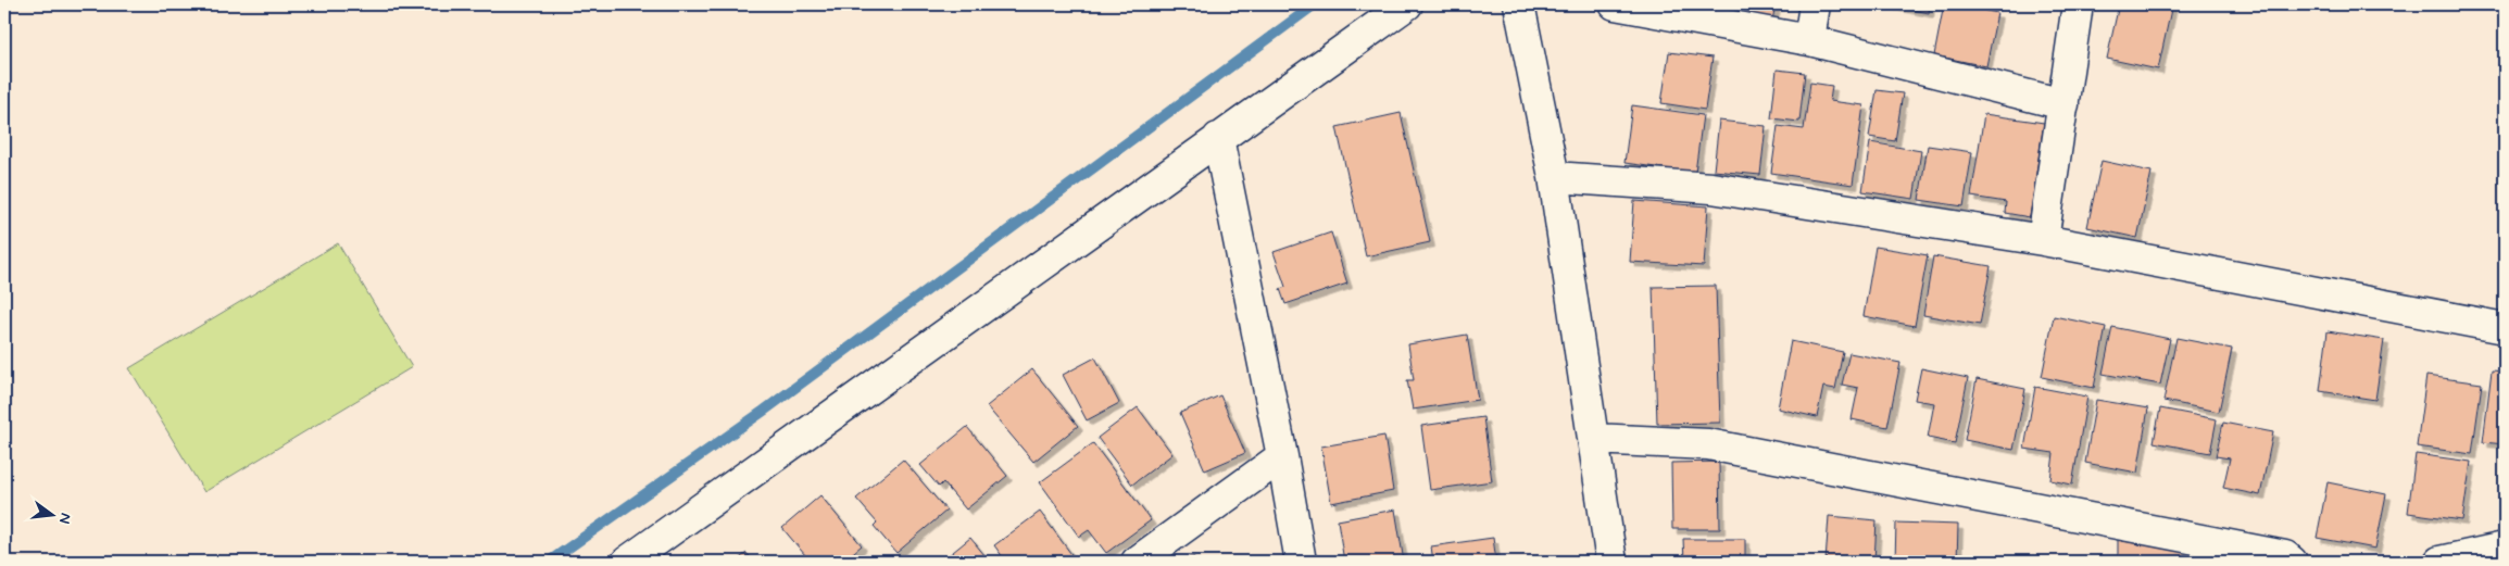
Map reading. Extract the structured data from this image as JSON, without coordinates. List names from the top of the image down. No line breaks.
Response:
{"north":"right"}
